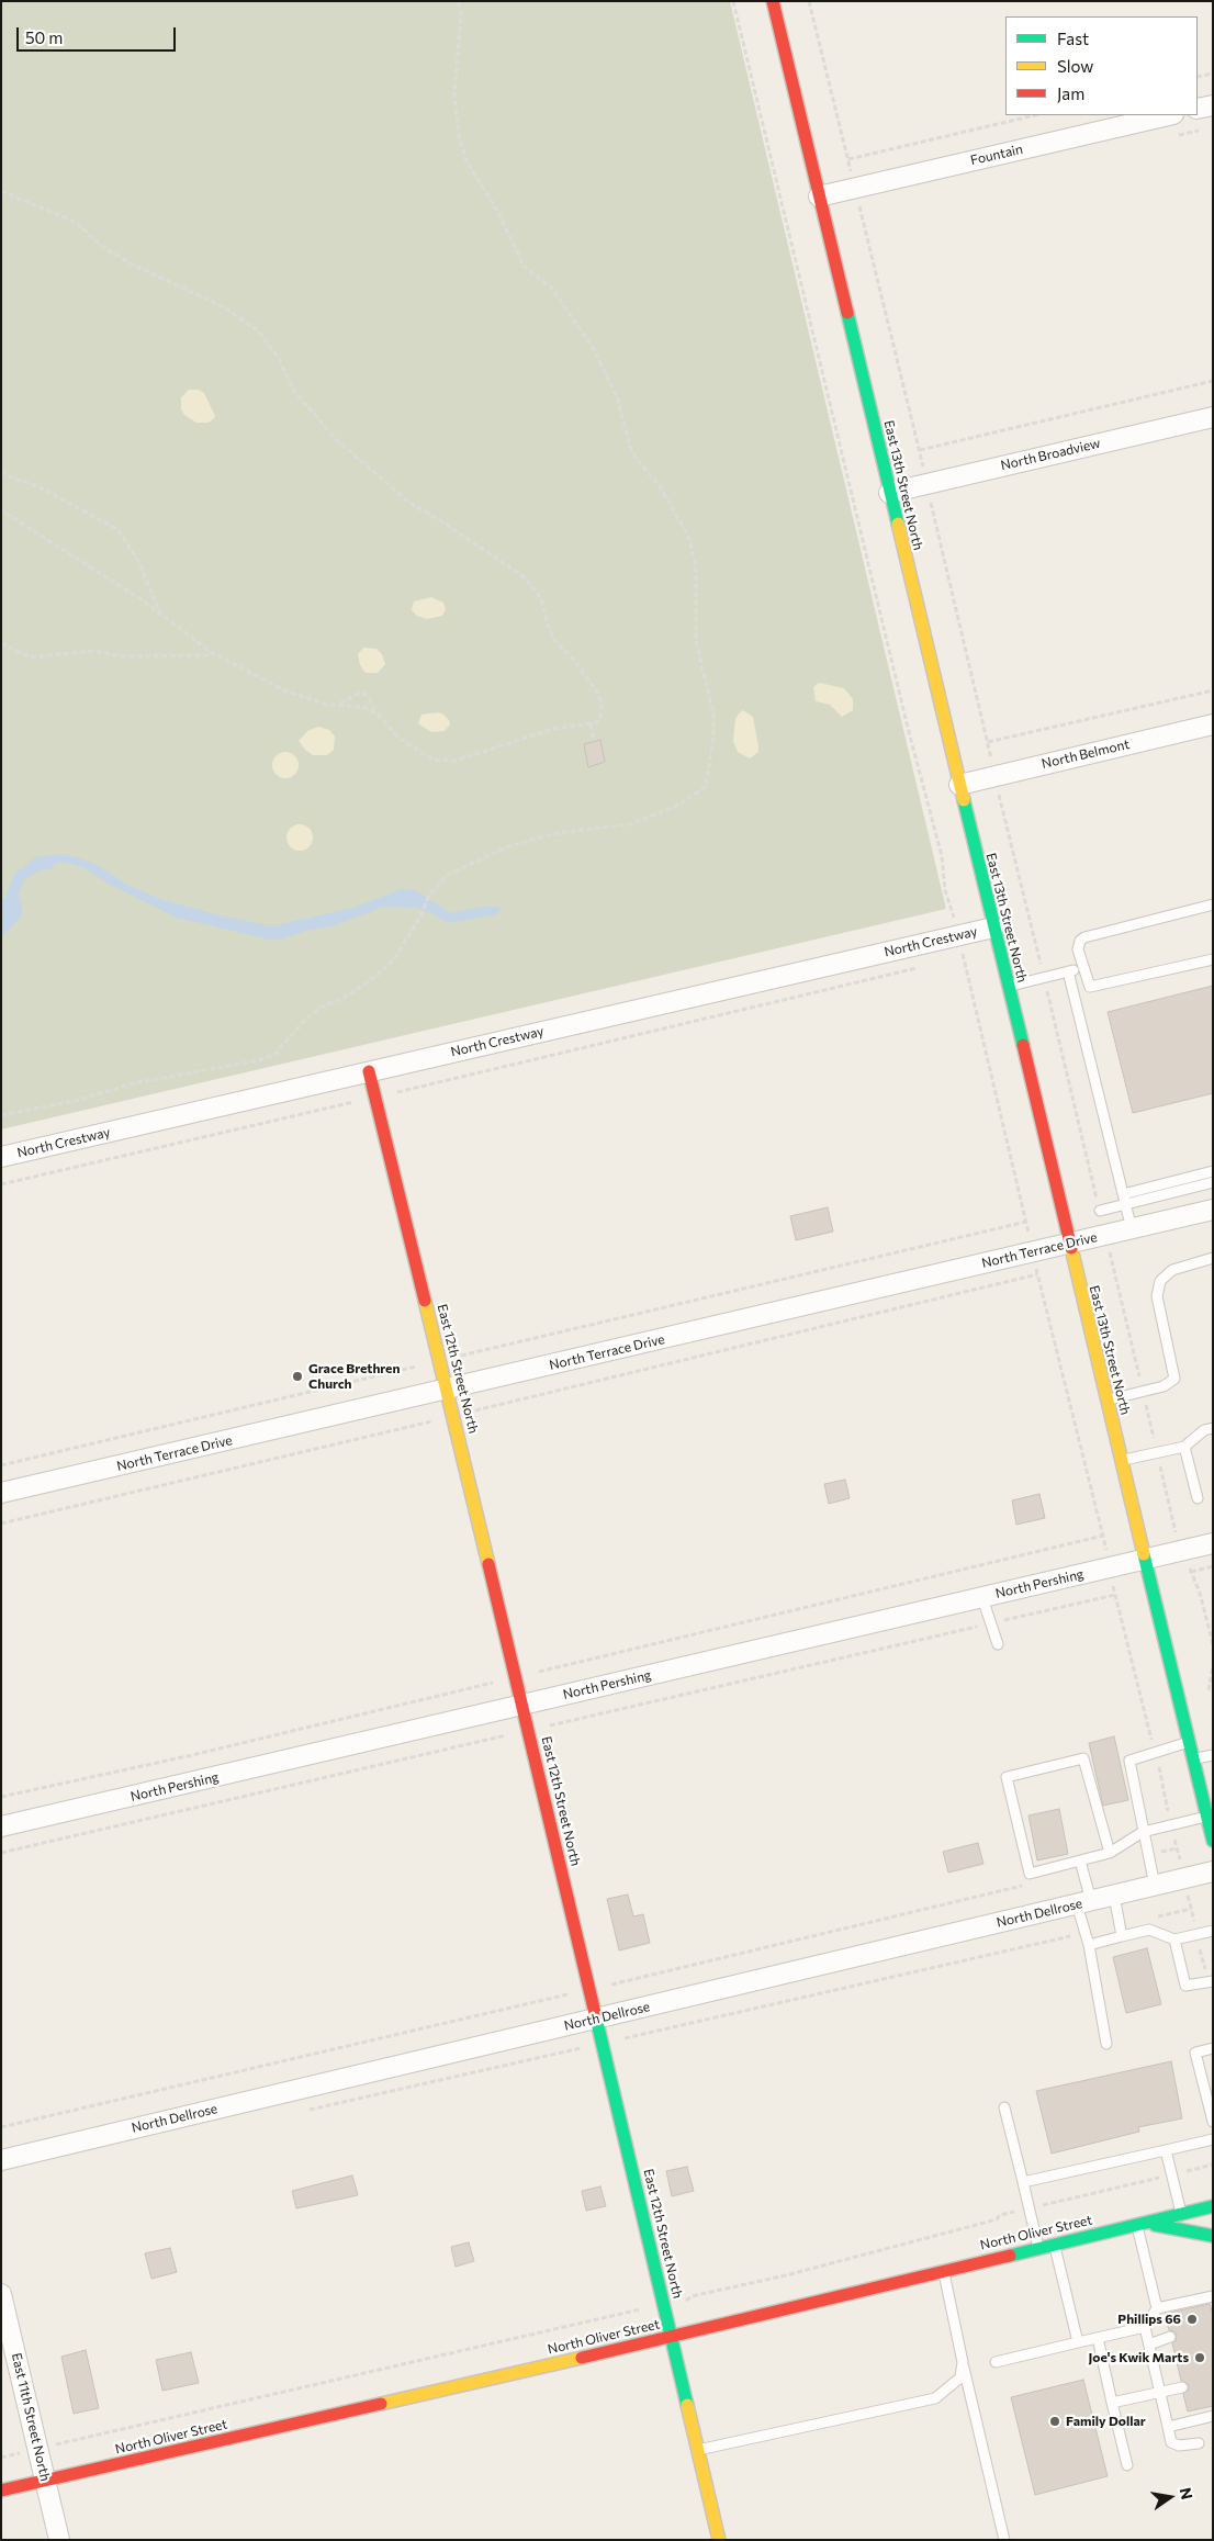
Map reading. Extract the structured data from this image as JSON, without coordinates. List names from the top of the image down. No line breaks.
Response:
{"streets":{"main road":["East 13th Street North","East 12th Street North","North Oliver Street"],"street":["Fountain","North Broadview","North Belmont","North Crestway","North Terrace Drive","North Pershing","North Dellrose","East 11th Street North"]},"crossings":[["Fountain","East 13th Street North"],["North Broadview","East 13th Street North"],["East 13th Street North","North Belmont"],["East 13th Street North","North Crestway"],["East 13th Street North","North Terrace Drive"],["East 13th Street North","North Pershing"],["North Crestway","East 12th Street North"],["North Terrace Drive","East 12th Street North"],["East 12th Street North","North Pershing"],["East 12th Street North","North Dellrose"],["East 12th Street North","North Oliver Street"],["North Oliver Street","East 11th Street North"]],"places":["Grace Brethren Church","Phillips 66","Joe's Kwik Marts","Family Dollar"],"legend":["Fast","Slow","Jam"],"scale_bar":"50 m","north":"right"}
